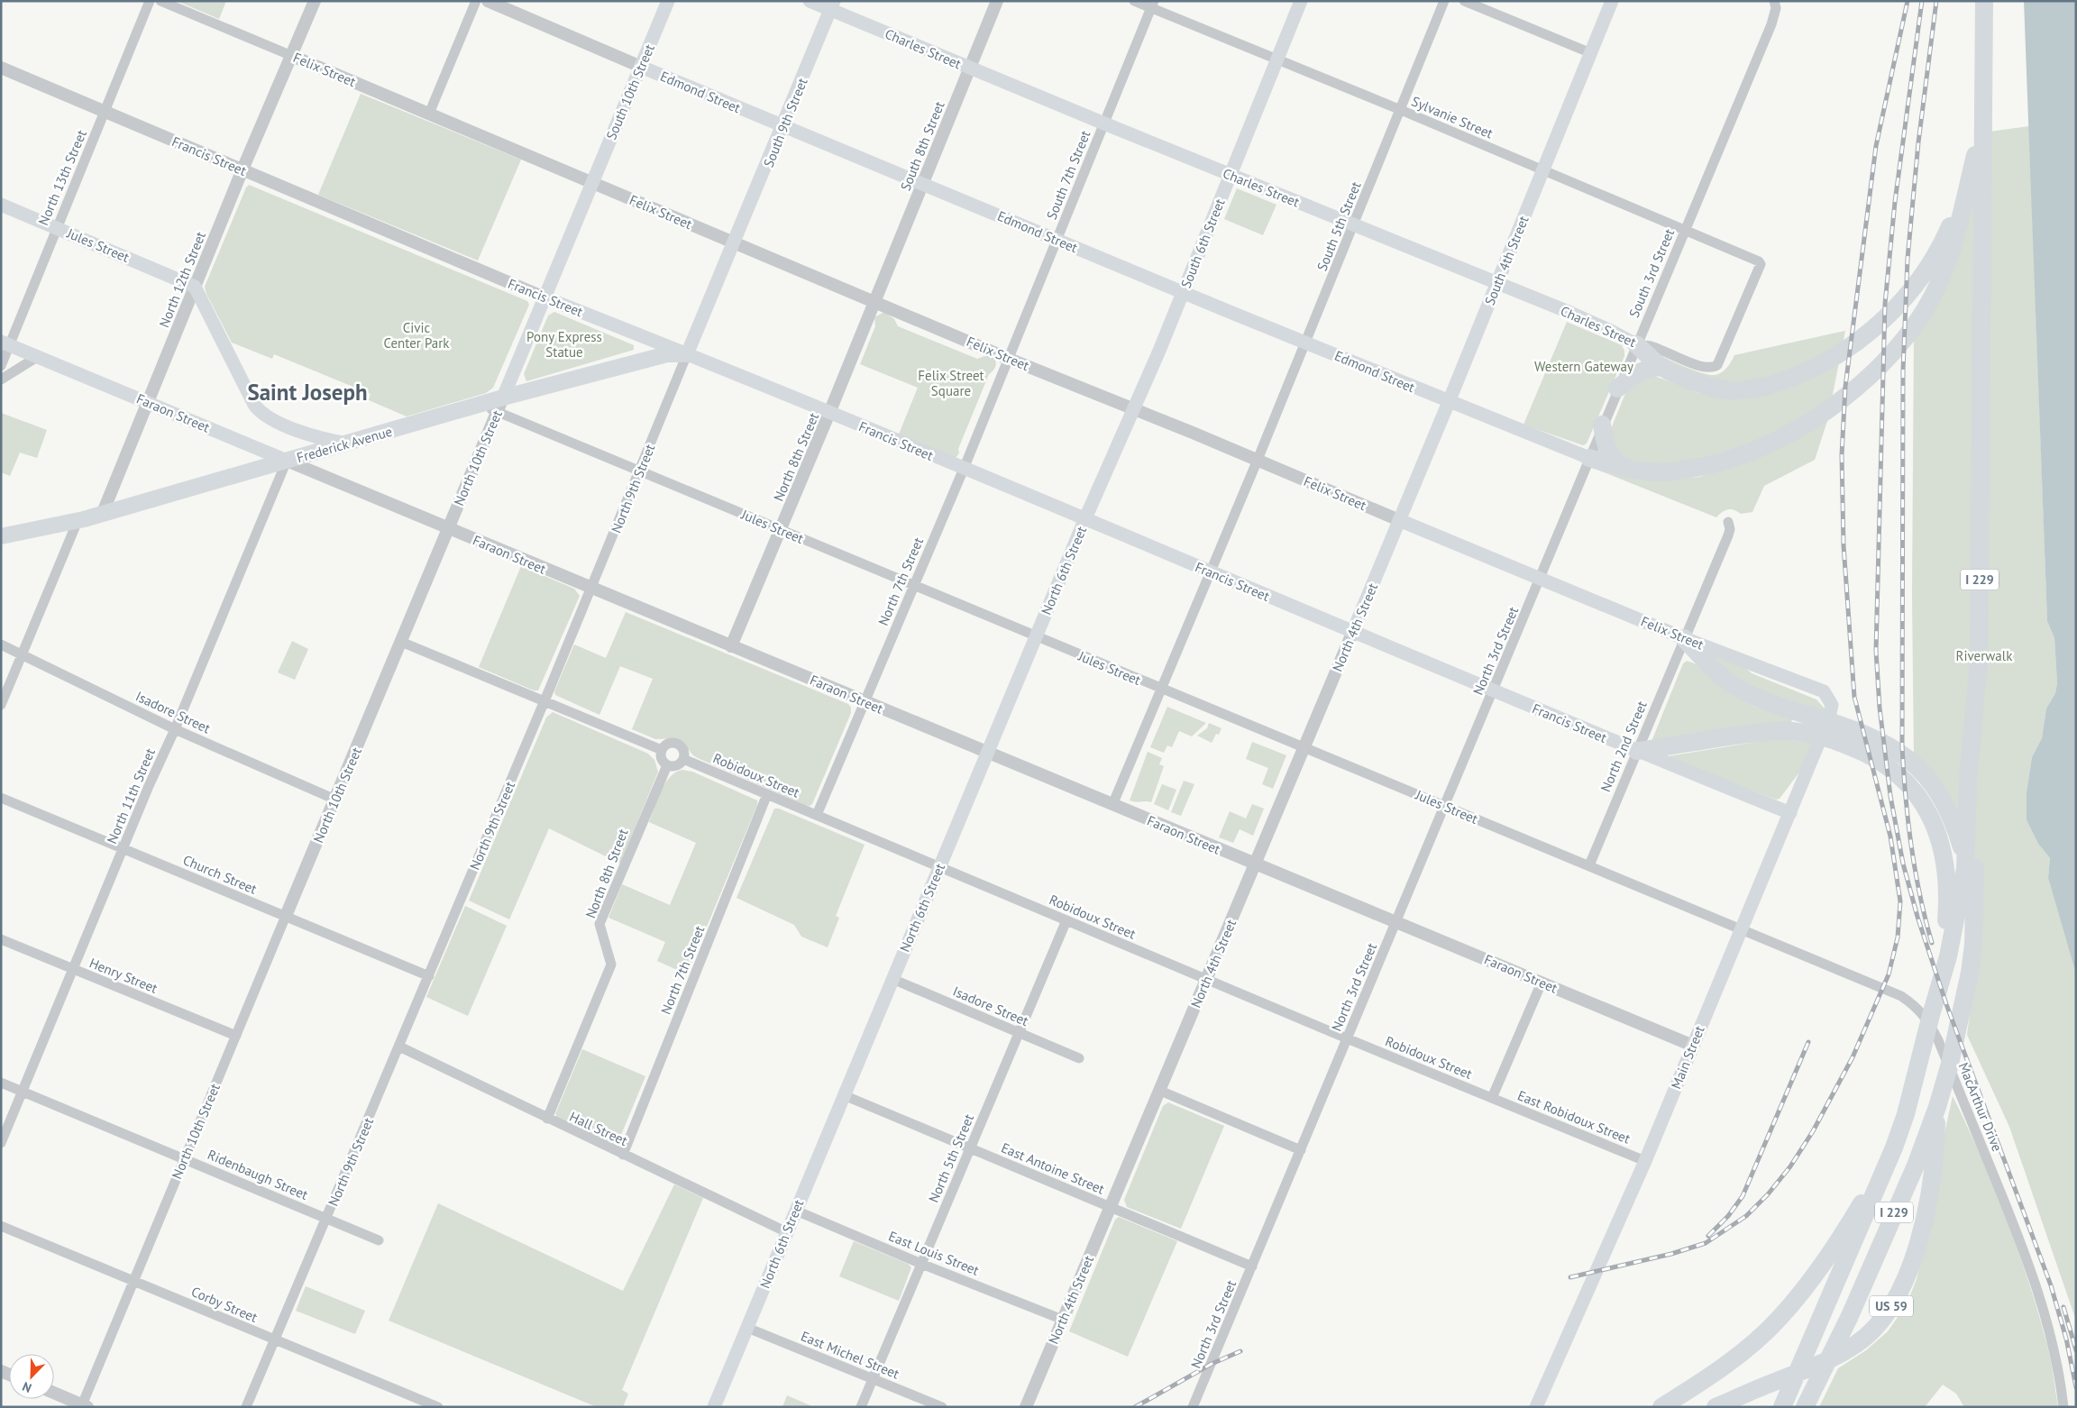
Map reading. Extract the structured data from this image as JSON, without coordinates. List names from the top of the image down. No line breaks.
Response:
{"streets":{"highway":["I 229","US 59"],"main road":["Charles Street","Felix Street","South 10th Street","Edmond Street","South 9th Street","Francis Street","South 6th Street","Jules Street","South 4th Street","Faraon Street","Frederick Avenue","North 10th Street","North 9th Street","North 6th Street","North 4th Street","Main Street"],"street":["Sylvanie Street","South 8th Street","South 7th Street","North 13th Street","South 5th Street","South 3rd Street","North 12th Street","North 8th Street","North 7th Street","North 3rd Street","Isadore Street","North 2nd Street","Robidoux Street","North 11th Street","Church Street","Henry Street","MacArthur Drive","East Robidoux Street","Hall Street","North 5th Street","East Antoine Street","Ridenbaugh Street","East Louis Street","Corby Street","East Michel Street"]},"crossings":[["Charles Street","Sylvanie Street"],["Charles Street","South 9th Street"],["Charles Street","South 8th Street"],["Charles Street","South 7th Street"],["Charles Street","South 5th Street"],["Charles Street","South 6th Street"],["Charles Street","South 4th Street"],["Charles Street","South 3rd Street"],["Felix Street","South 10th Street"],["Felix Street","South 9th Street"],["Felix Street","South 8th Street"],["Felix Street","South 7th Street"],["Felix Street","South 5th Street"],["Felix Street","South 6th Street"],["Felix Street","South 4th Street"],["Felix Street","South 3rd Street"],["Felix Street","North 12th Street"],["Felix Street","North 8th Street"],["Felix Street","North 10th Street"],["Felix Street","North 9th Street"],["Felix Street","North 6th Street"],["Felix Street","North 7th Street"],["Felix Street","North 4th Street"],["Felix Street","North 3rd Street"],["Felix Street","North 2nd Street"],["Felix Street","Main Street"],["South 10th Street","Edmond Street"],["South 10th Street","North 10th Street"],["Edmond Street","South 9th Street"],["Edmond Street","South 8th Street"],["Edmond Street","South 7th Street"],["Edmond Street","South 5th Street"],["Edmond Street","South 6th Street"],["Edmond Street","South 4th Street"],["Edmond Street","South 3rd Street"],["Sylvanie Street","South 7th Street"],["Sylvanie Street","South 5th Street"],["Sylvanie Street","South 6th Street"],["Sylvanie Street","South 4th Street"],["Sylvanie Street","South 3rd Street"],["South 9th Street","North 9th Street"],["South 8th Street","North 8th Street"],["Francis Street","North 13th Street"],["Francis Street","North 12th Street"],["Francis Street","Frederick Avenue"],["Francis Street","North 8th Street"],["Francis Street","North 10th Street"],["Francis Street","North 9th Street"],["Francis Street","North 6th Street"],["Francis Street","North 7th Street"],["Francis Street","North 4th Street"],["Francis Street","North 3rd Street"],["Francis Street","North 2nd Street"],["Francis Street","Main Street"],["South 7th Street","North 7th Street"],["North 13th Street","Jules Street"],["North 13th Street","Faraon Street"],["South 6th Street","North 6th Street"],["Jules Street","North 12th Street"],["Jules Street","Frederick Avenue"],["Jules Street","North 8th Street"],["Jules Street","North 10th Street"],["Jules Street","North 9th Street"],["Jules Street","North 6th Street"],["Jules Street","North 7th Street"],["Jules Street","North 4th Street"],["Jules Street","North 3rd Street"],["Jules Street","North 2nd Street"],["Jules Street","Main Street"],["Jules Street","MacArthur Drive"],["South 4th Street","North 4th Street"],["South 3rd Street","North 3rd Street"],["North 12th Street","Faraon Street"],["North 12th Street","Frederick Avenue"],["Faraon Street","Frederick Avenue"],["Faraon Street","North 8th Street"],["Faraon Street","North 10th Street"],["Faraon Street","North 9th Street"],["Faraon Street","North 6th Street"],["Faraon Street","North 7th Street"],["Faraon Street","North 4th Street"],["Faraon Street","North 3rd Street"],["Faraon Street","North 11th Street"],["Faraon Street","Main Street"],["Frederick Avenue","North 10th Street"],["Frederick Avenue","North 9th Street"],["Frederick Avenue","North 11th Street"],["North 8th Street","Robidoux Street"],["North 8th Street","Hall Street"],["North 10th Street","Isadore Street"],["North 10th Street","Church Street"],["North 10th Street","Henry Street"],["North 10th Street","Ridenbaugh Street"],["North 10th Street","Corby Street"],["North 9th Street","Church Street"],["North 9th Street","Hall Street"],["North 9th Street","Ridenbaugh Street"],["North 9th Street","Corby Street"],["North 6th Street","Isadore Street"],["North 6th Street","Robidoux Street"],["North 6th Street","Hall Street"],["North 6th Street","East Antoine Street"],["North 6th Street","East Louis Street"],["North 6th Street","East Michel Street"],["I 229","US 59"],["North 7th Street","Robidoux Street"],["North 7th Street","Hall Street"],["North 4th Street","Robidoux Street"],["North 4th Street","East Antoine Street"],["North 4th Street","East Louis Street"],["North 3rd Street","Robidoux Street"],["North 3rd Street","East Antoine Street"],["Isadore Street","North 11th Street"],["Isadore Street","North 5th Street"],["Robidoux Street","East Robidoux Street"],["Robidoux Street","North 5th Street"],["North 11th Street","Church Street"],["North 11th Street","Henry Street"],["North 11th Street","Ridenbaugh Street"],["Main Street","MacArthur Drive"],["Main Street","East Robidoux Street"],["North 5th Street","East Antoine Street"],["North 5th Street","East Louis Street"],["North 5th Street","East Michel Street"]],"districts":["Saint Joseph"],"parks":["Civic Center Park","Pony Express Statue","Western Gateway","Felix Street Square","Riverwalk"],"north":"bottom left"}
